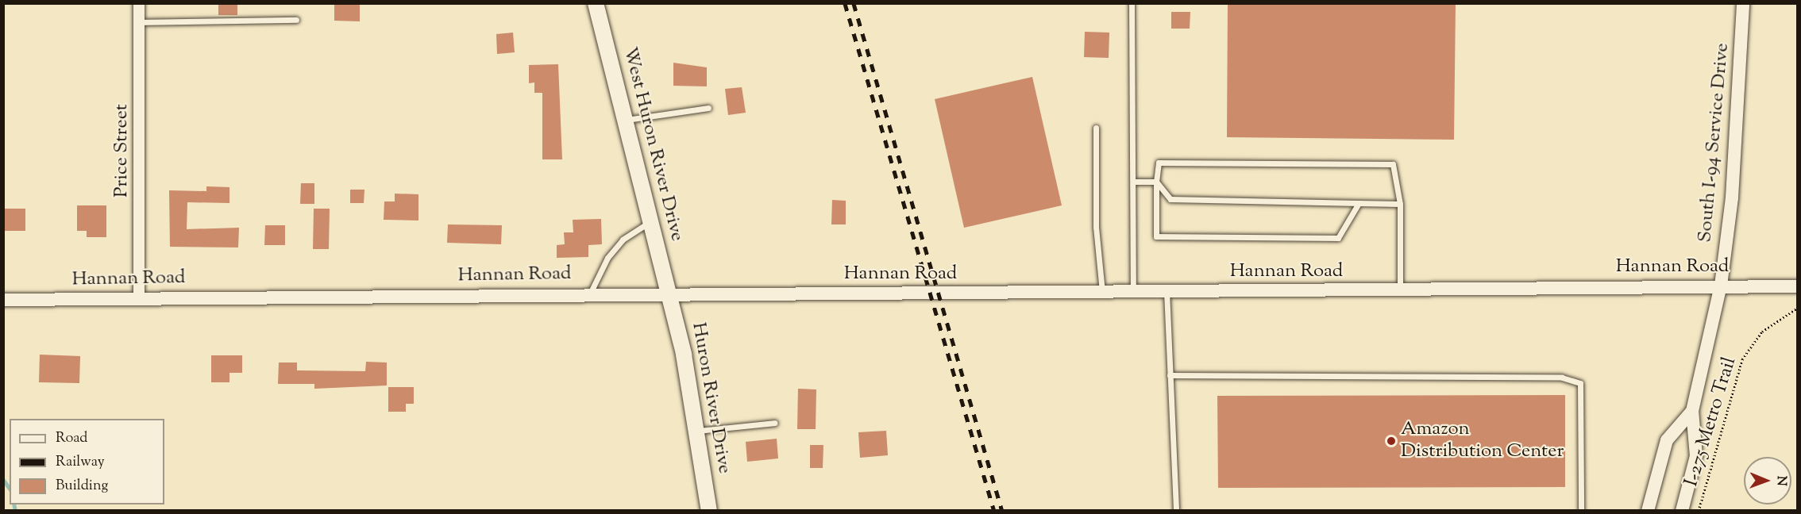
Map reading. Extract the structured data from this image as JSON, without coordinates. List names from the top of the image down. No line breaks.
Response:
{"streets":{"main road":["West Huron River Drive","Huron River Drive"],"street":["South I-94 Service Drive","Price Street","Hannan Road"],"path":["I-275 Metro Trail"]},"crossings":[["South I-94 Service Drive","Hannan Road"],["West Huron River Drive","Hannan Road"],["West Huron River Drive","Huron River Drive"],["Price Street","Hannan Road"],["Hannan Road","Huron River Drive"]],"places":["Amazon Distribution Center"],"legend":["Road","Railway","Building"],"north":"right"}
